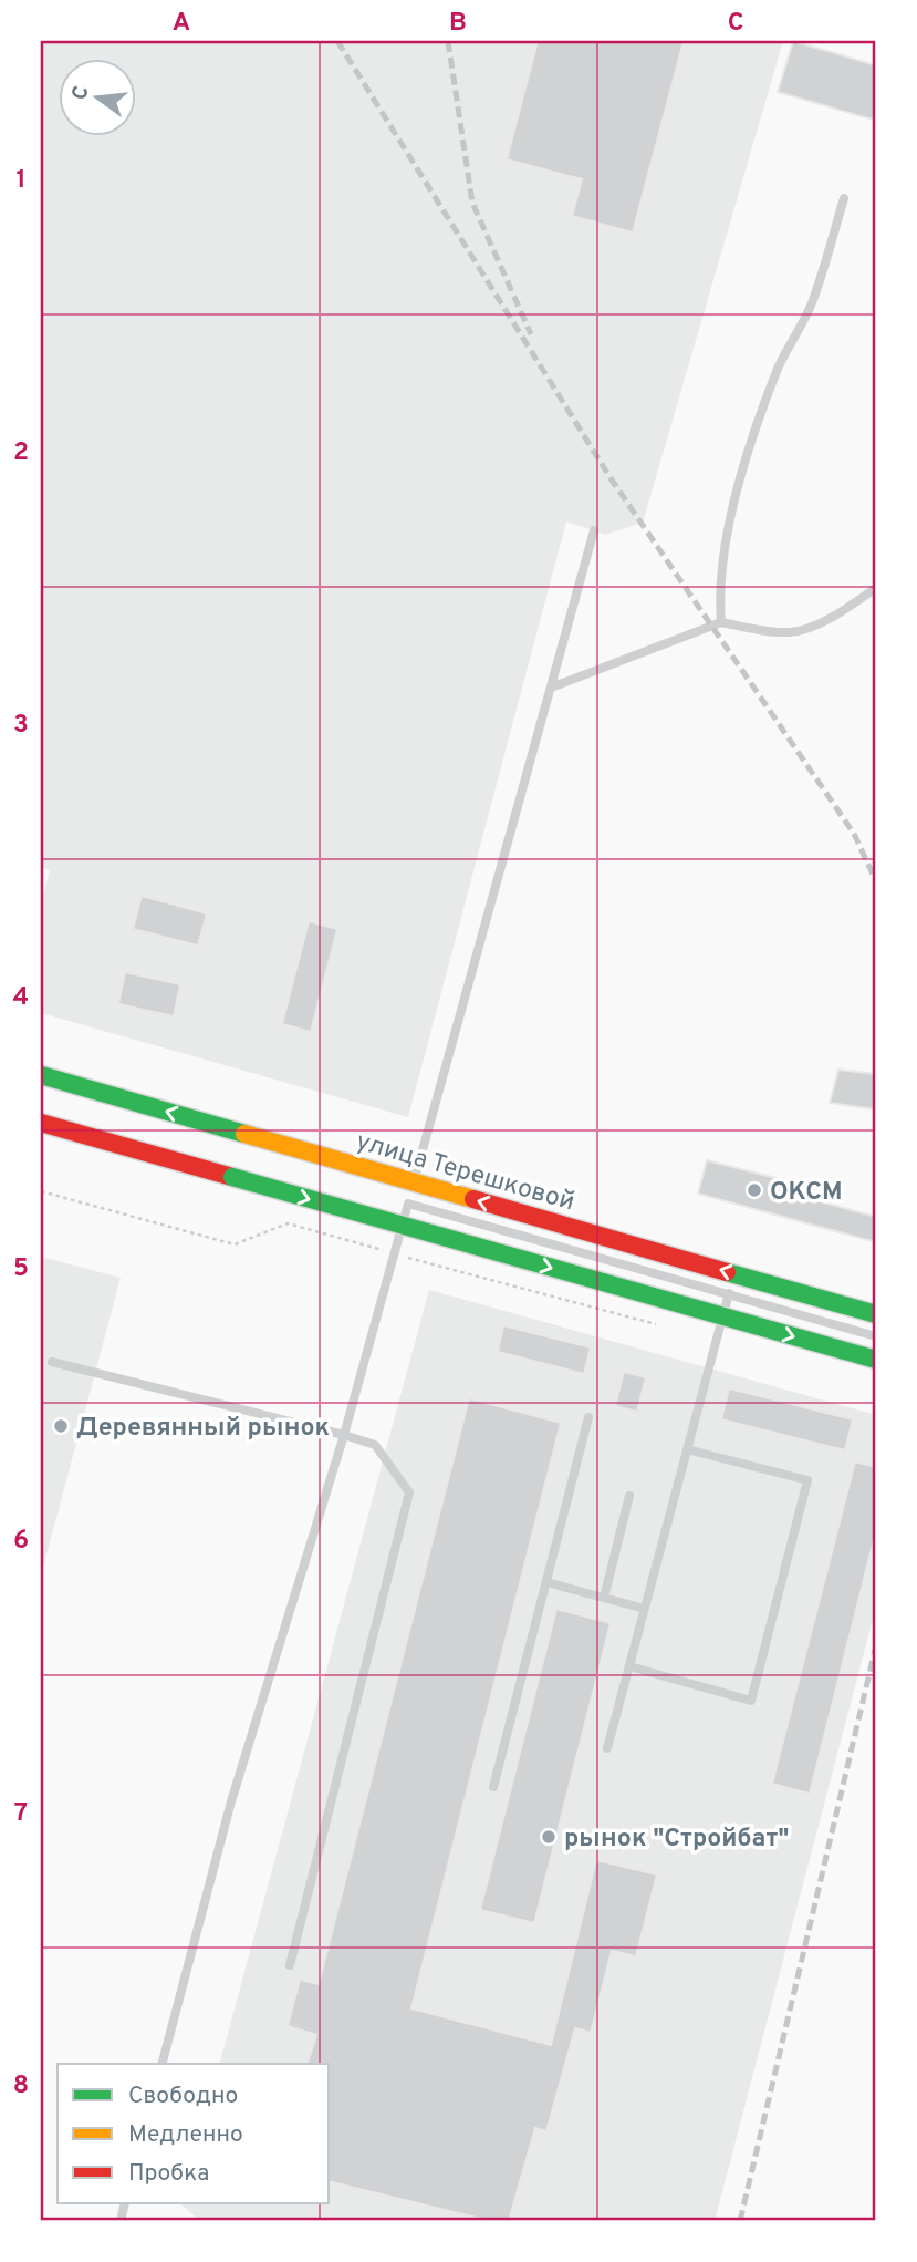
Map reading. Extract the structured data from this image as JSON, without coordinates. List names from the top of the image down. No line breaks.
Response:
{"streets":{"main road":["улица Терешковой"]},"places":["ОКСМ","Деревянный рынок","рынок \"Стройбат\""],"legend":["Свободно","Медленно","Пробка"],"north":"left","grid":{"columns":["A","B","C"],"rows":["1","2","3","4","5","6","7","8"]}}
